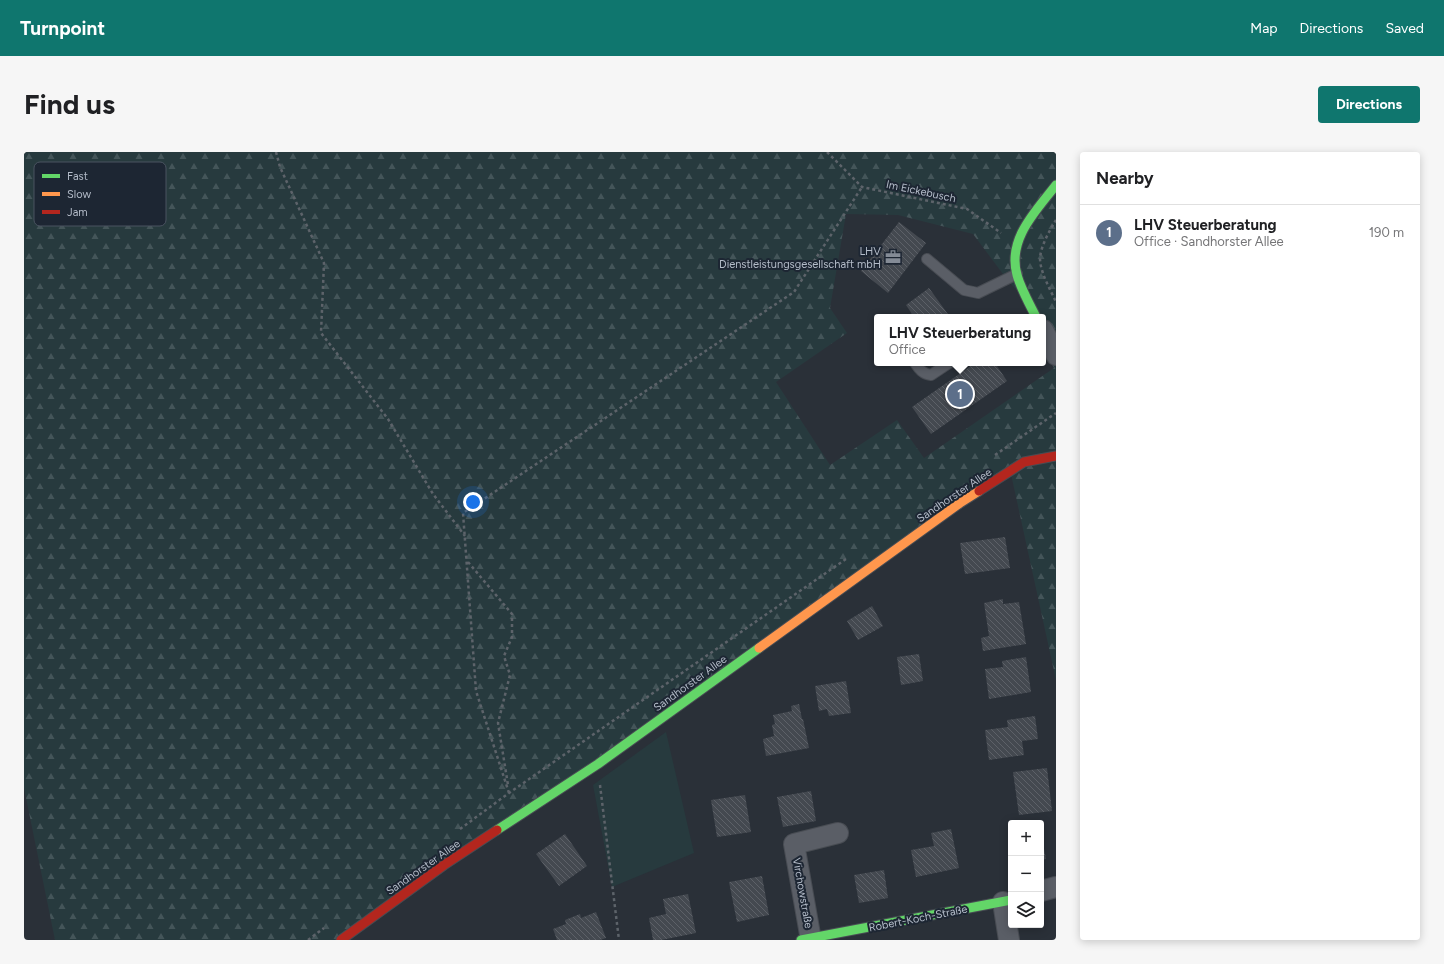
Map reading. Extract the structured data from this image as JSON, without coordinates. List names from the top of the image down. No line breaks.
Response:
{"streets":{"street":["Sandhorster Allee","Virchowstraße","Robert-Koch-Straße"],"path":["Im Eickebusch"]},"crossings":[["Virchowstraße","Robert-Koch-Straße"]],"places":{"office":["LHV Dienstleistungsgesellschaft mbH"]},"legend":["Fast","Slow","Jam"],"page":{"header":"Turnpoint","nav":["Map","Directions","Saved"],"buttons":"Directions","title":"Find us","heading":"Nearby","list":[{"mark":"1","name":"LHV Steuerberatung","note":"Office · Sandhorster Allee","value":"190 m"}],"popup":["LHV Steuerberatung","Office"],"pins":"1","map_buttons":["+","−"]}}
